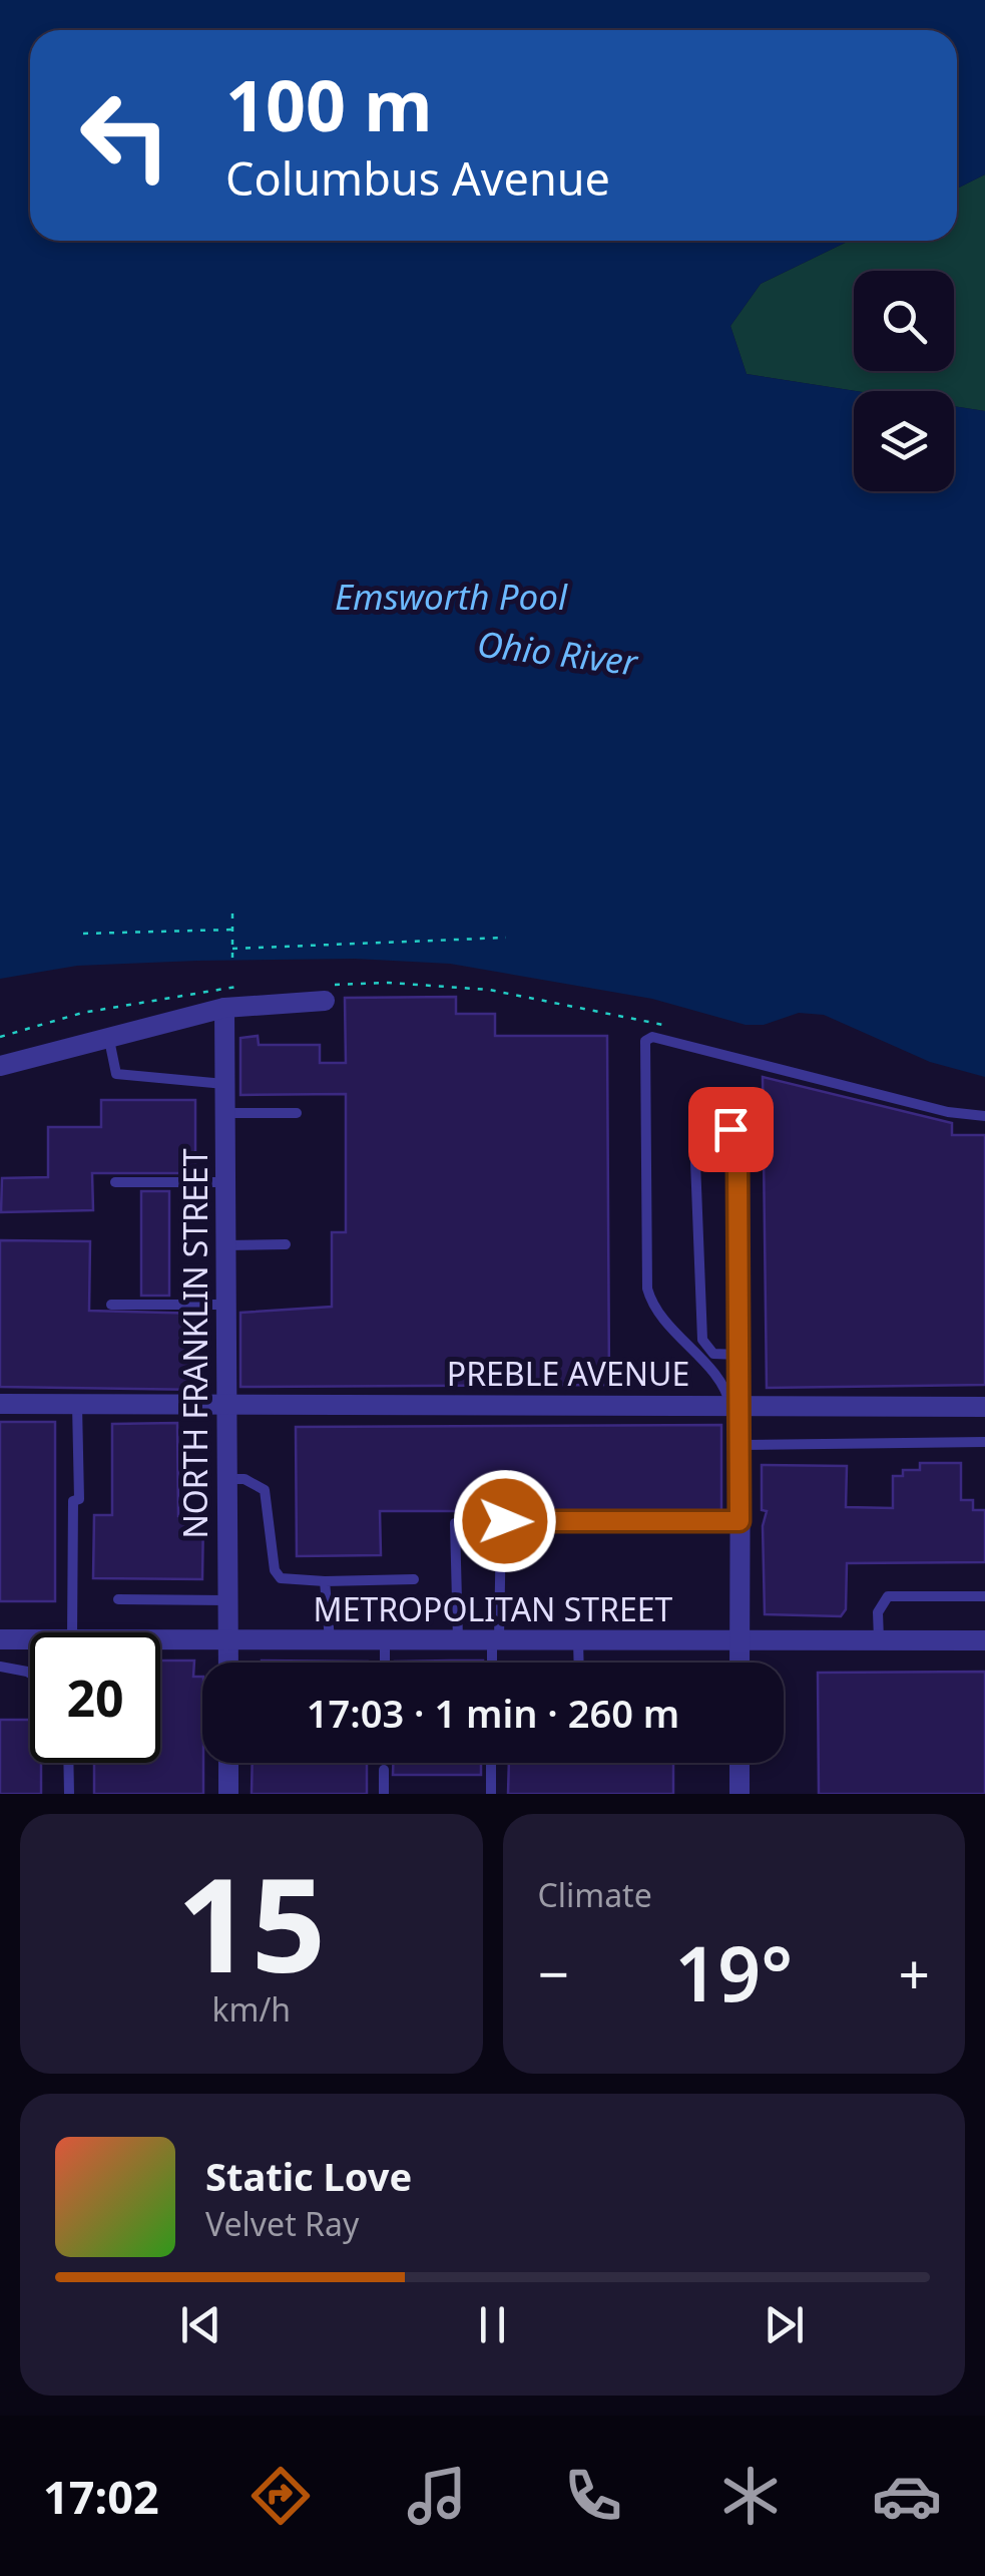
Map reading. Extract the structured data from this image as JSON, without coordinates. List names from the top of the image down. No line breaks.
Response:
{"streets":{"street":["NORTH FRANKLIN STREET","PREBLE AVENUE","METROPOLITAN STREET"]},"crossings":[["NORTH FRANKLIN STREET","PREBLE AVENUE"],["NORTH FRANKLIN STREET","METROPOLITAN STREET"]],"water":["Emsworth Pool","Ohio River"],"page":{"turn":["100 m","Columbus Avenue"],"limit":"20","trip":"17:03 · 1 min · 260 m","tile":[["15","km/h"],"Climate"],"heat":["−","19°","+"],"song":["Static Love","Velvet Ray"],"tabs":"17:02"}}
